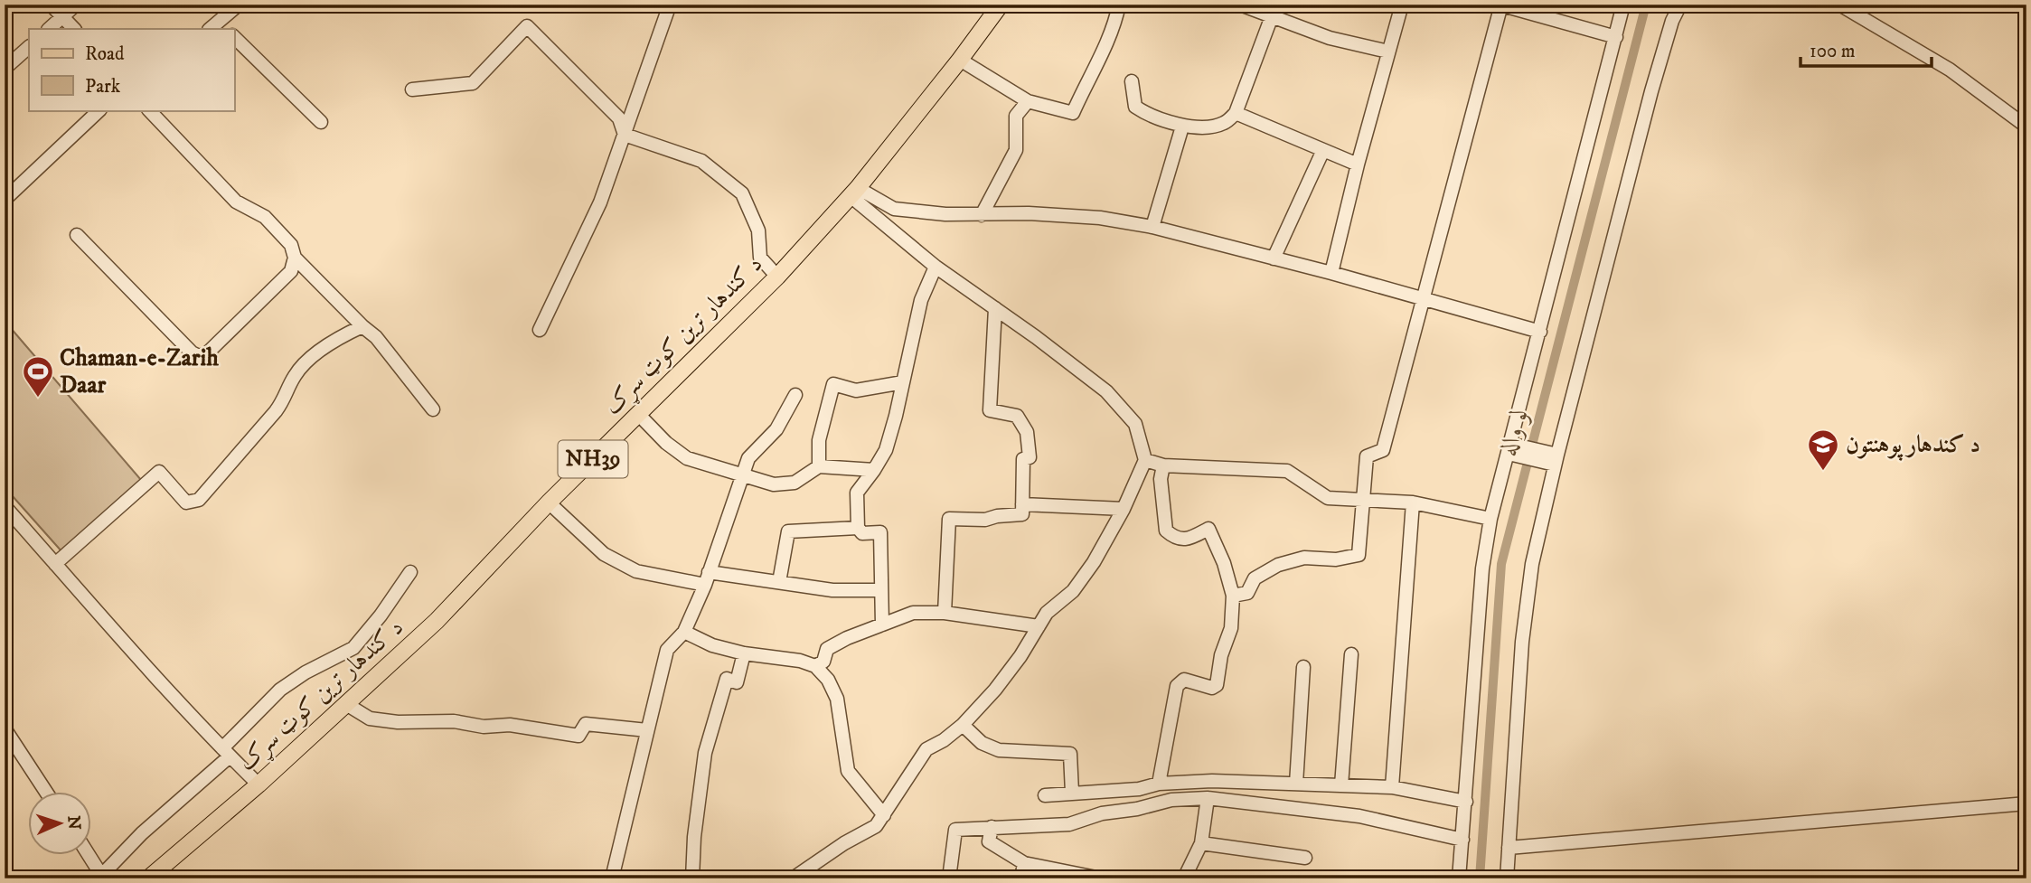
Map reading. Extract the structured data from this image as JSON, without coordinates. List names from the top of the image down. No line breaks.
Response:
{"streets":{"main road":["د کندهار ترين کوټ سړک","NH39"]},"water":["لو واله"],"places":{"sports":["Chaman-e-Zarih Daar"],"school or university":["د کندهار پوهنتون"]},"legend":["Road","Park"],"scale_bar":"100 m","north":"right"}
